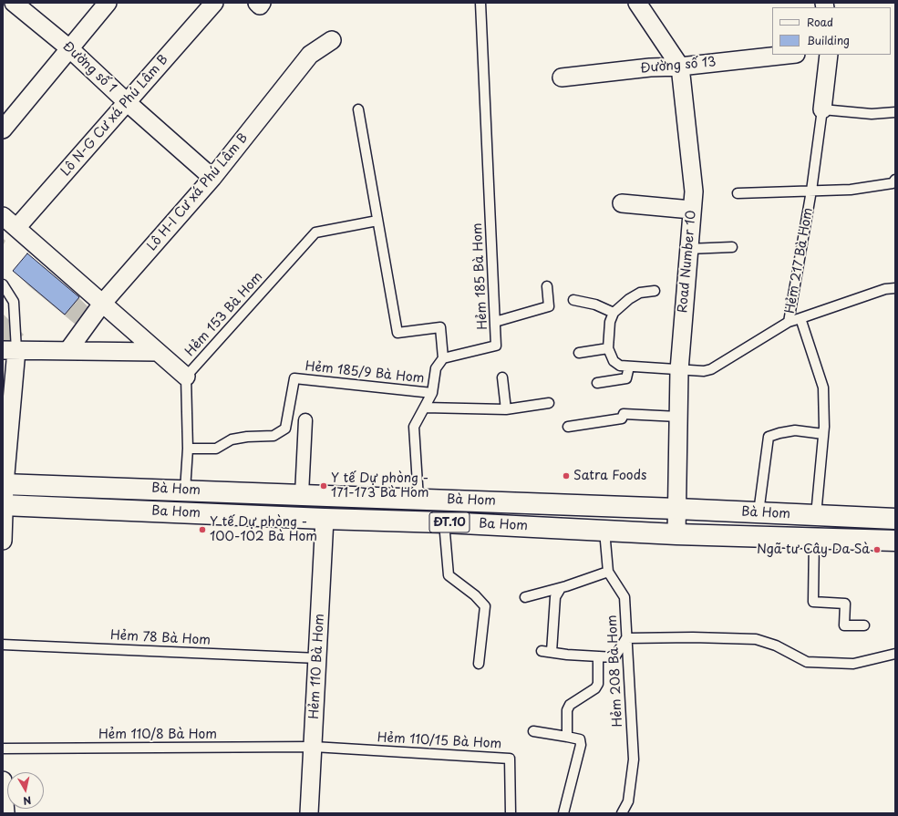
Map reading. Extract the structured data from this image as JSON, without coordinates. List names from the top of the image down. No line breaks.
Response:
{"streets":{"main road":["Bà Hom","Ba Hom","ĐT.10"],"street":["Đường số 13","Đường số 1","Lô N-G Cư xá Phú Lâm B","Lô H-I Cư xá Phú Lâm B","Hẻm 217 Bà Hom","Road Number 10","Hẻm 110 Bà Hom"],"lane":["Hẻm 185 Bà Hom","Hẻm 153 Bà Hom","Hẻm 185/9 Bà Hom","Hẻm 78 Bà Hom","Hẻm 208 Bà Hom","Hẻm 110/8 Bà Hom","Hẻm 110/15 Bà Hom"]},"crossings":[["Đường số 13","Road Number 10"],["Đường số 1","Lô N-G Cư xá Phú Lâm B"],["Đường số 1","Lô H-I Cư xá Phú Lâm B"],["Hẻm 217 Bà Hom","Bà Hom"],["Road Number 10","Bà Hom"],["Road Number 10","Ba Hom"],["Hẻm 153 Bà Hom","Hẻm 185/9 Bà Hom"],["Hẻm 153 Bà Hom","Bà Hom"],["Ba Hom","Hẻm 110 Bà Hom"],["Ba Hom","Hẻm 208 Bà Hom"],["Hẻm 78 Bà Hom","Hẻm 110 Bà Hom"],["Hẻm 110 Bà Hom","Hẻm 110/8 Bà Hom"],["Hẻm 110 Bà Hom","Hẻm 110/15 Bà Hom"],["Hẻm 110/8 Bà Hom","Hẻm 110/15 Bà Hom"]],"places":["Satra Foods","Y tế Dự phòng - 171-173 Bà Hom","Y tế Dự phòng - 100-102 Bà Hom","Ngã tư Cây Da Sà"],"legend":["Road","Building"],"north":"bottom"}
